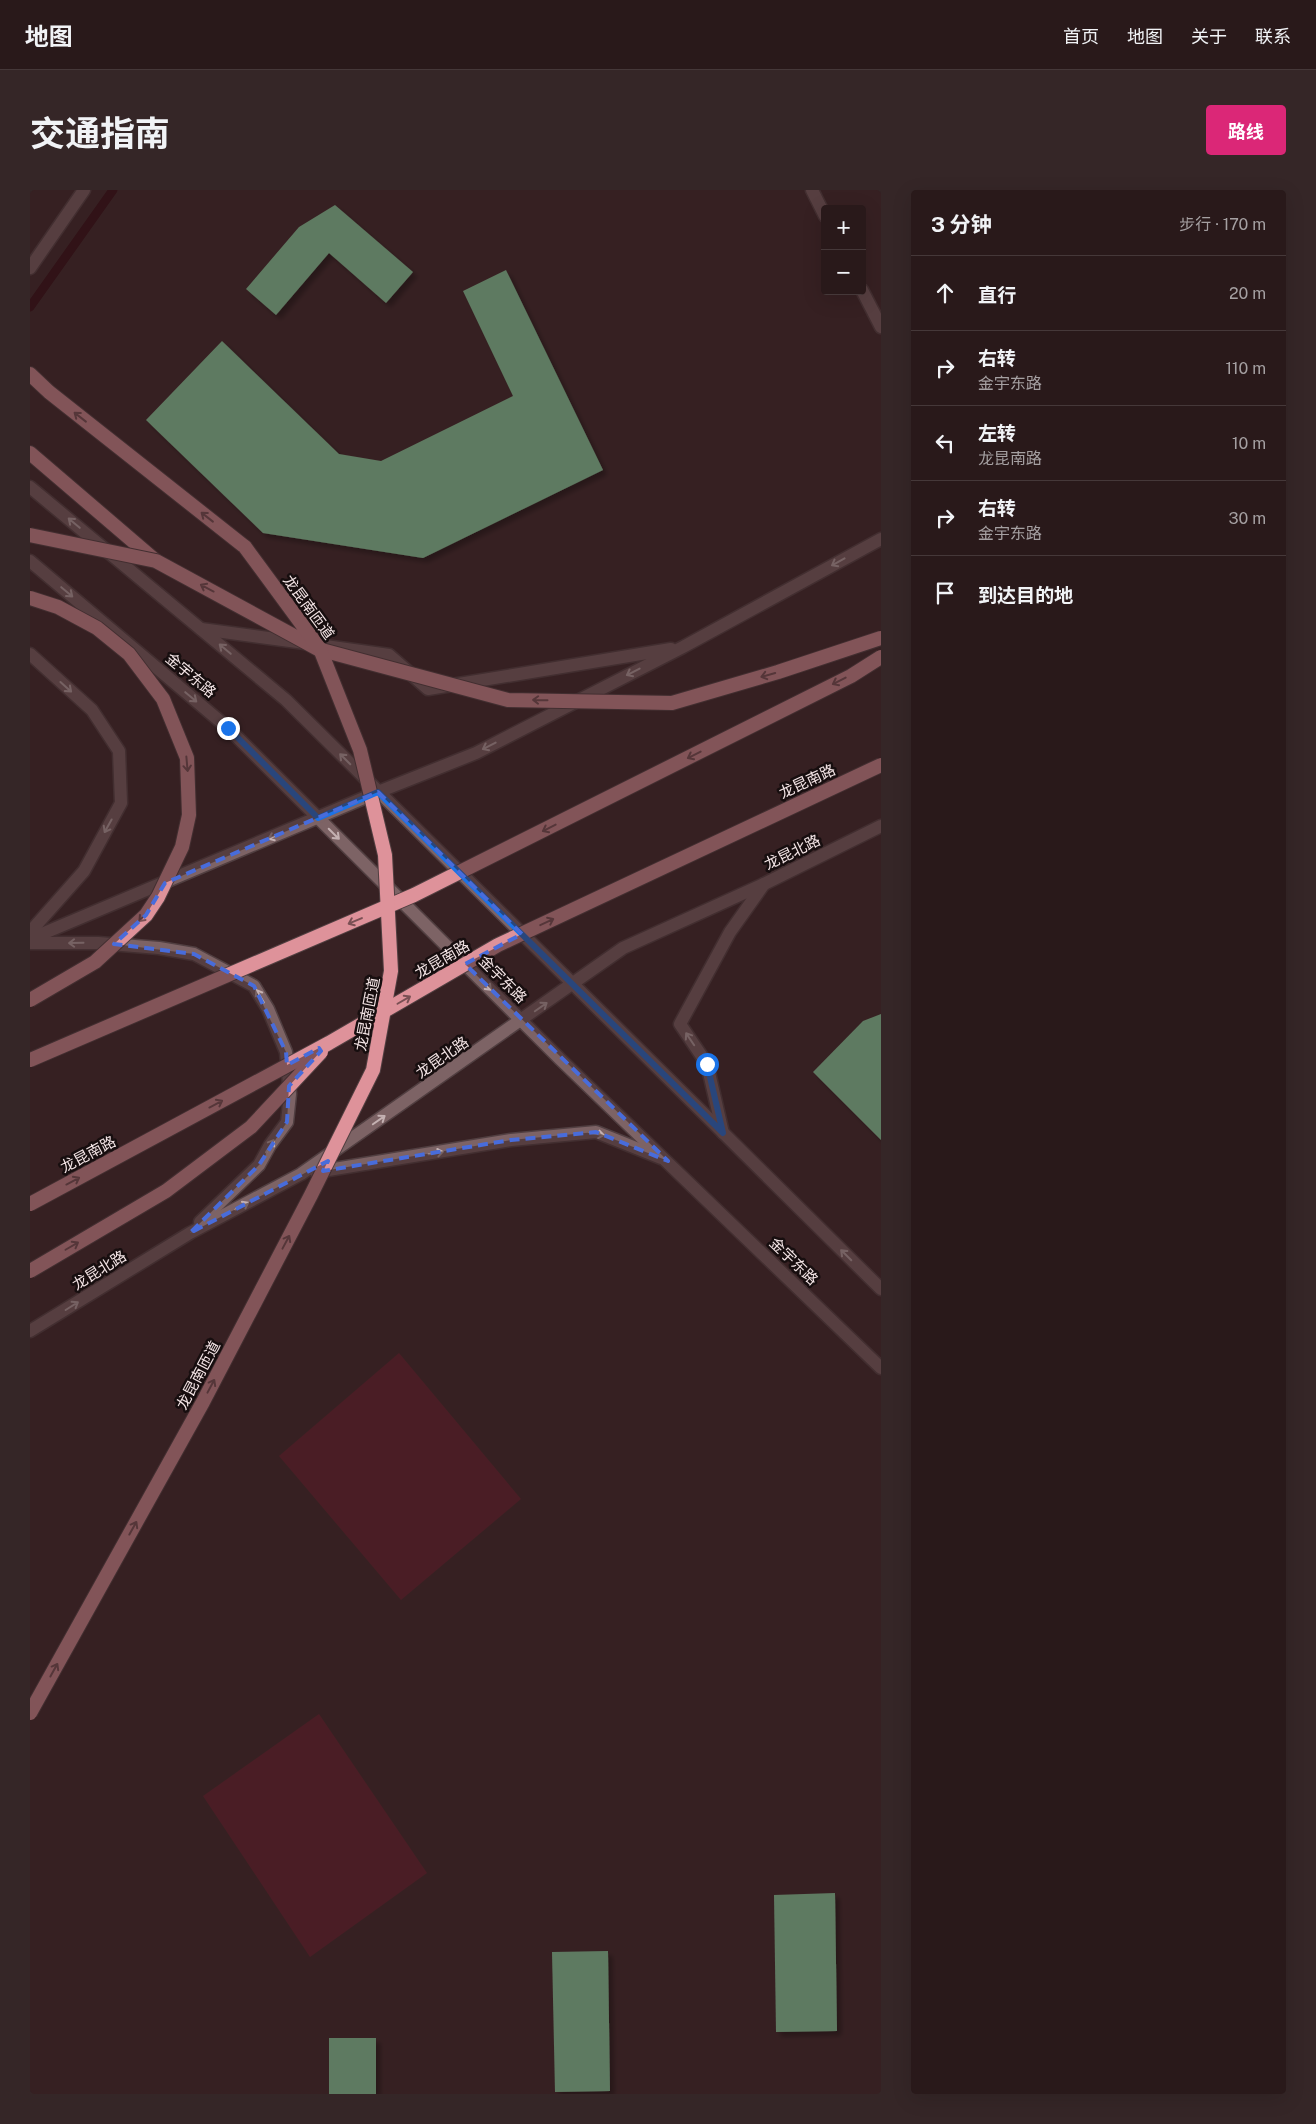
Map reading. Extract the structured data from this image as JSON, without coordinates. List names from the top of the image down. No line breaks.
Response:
{"streets":{"highway":["龙昆南匝道","龙昆南路"],"main road":["金宇东路","龙昆北路"]},"crossings":[["金宇东路","龙昆北路"]],"one_way":["龙昆南匝道","龙昆北路"],"page":{"header":"地图","nav":["首页","地图","关于","联系"],"title":"交通指南","buttons":"路线","heading":["3 分钟","步行 · 170 m"],"map_buttons":["+","−"],"list":[["直行","20 m"],["右转","金宇东路","110 m"],["左转","龙昆南路","10 m"],["右转","金宇东路","30 m"],"到达目的地"]}}
